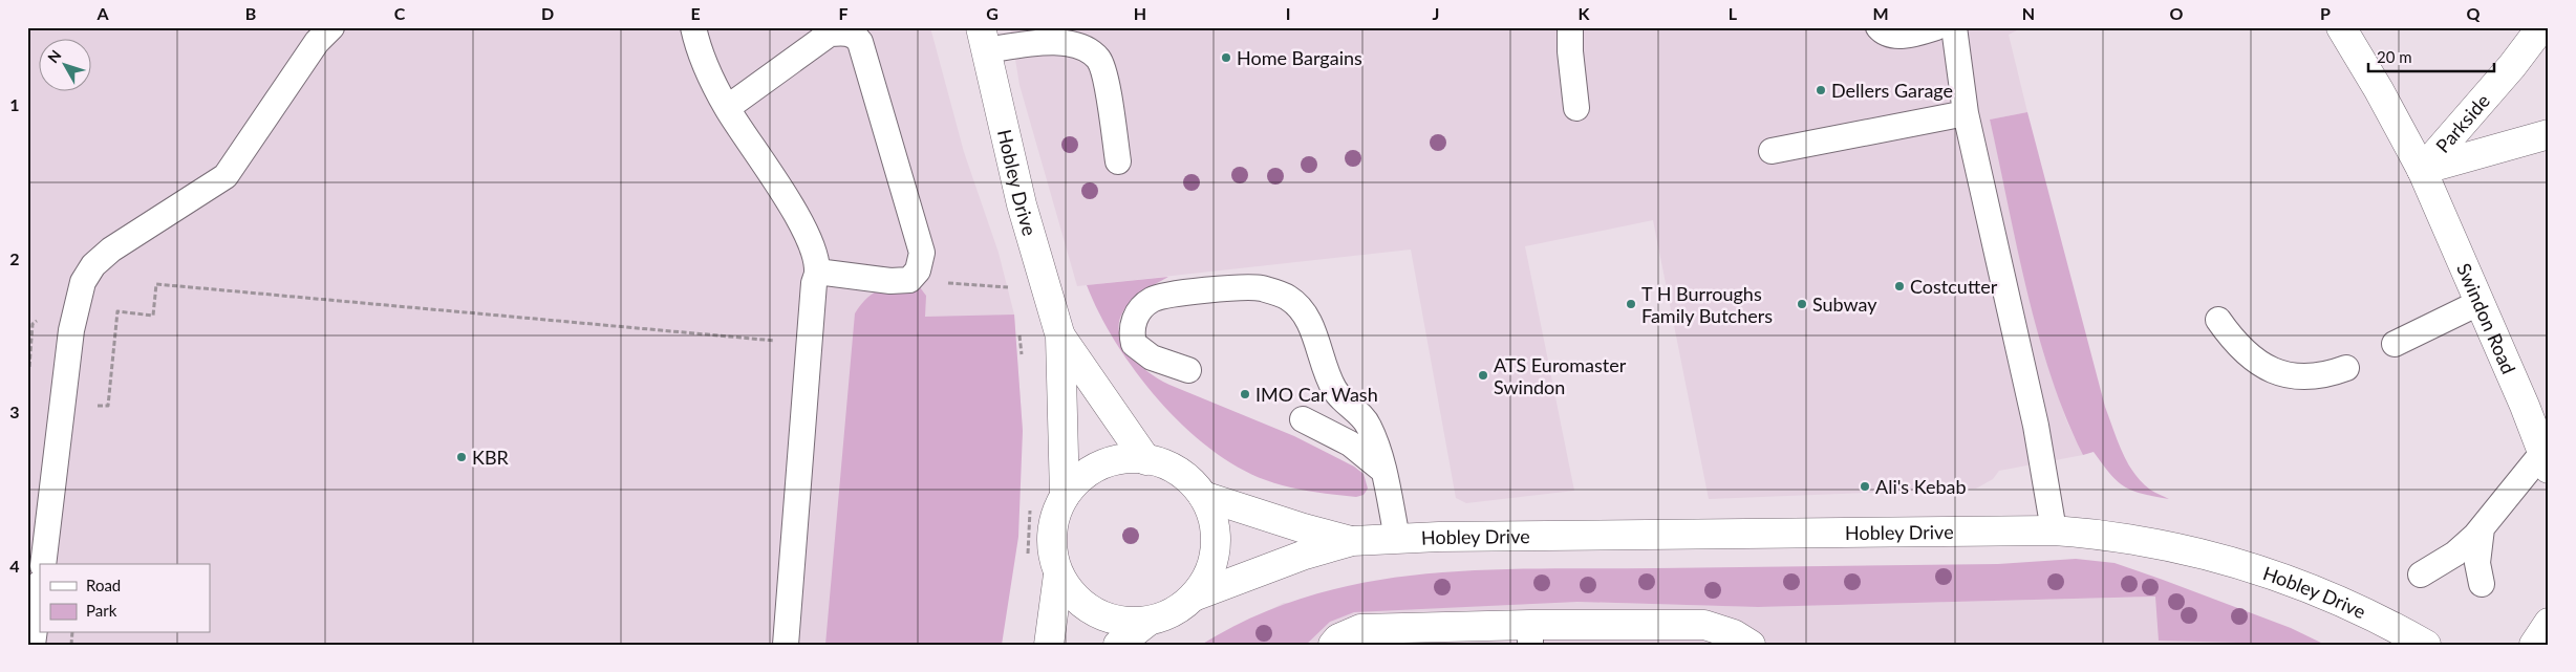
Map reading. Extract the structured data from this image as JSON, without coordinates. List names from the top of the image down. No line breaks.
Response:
{"streets":{"main road":["Parkside","Hobley Drive","Swindon Road"]},"crossings":[["Parkside","Swindon Road"]],"places":["Home Bargains","Dellers Garage","Costcutter","T H Burroughs Family Butchers","Subway","ATS Euromaster Swindon","IMO Car Wash","KBR","Ali's Kebab"],"legend":["Road","Park"],"scale_bar":"20 m","north":"top left","grid":{"columns":["A","B","C","D","E","F","G","H","I","J","K","L","M","N","O","P","Q"],"rows":["1","2","3","4"]}}
